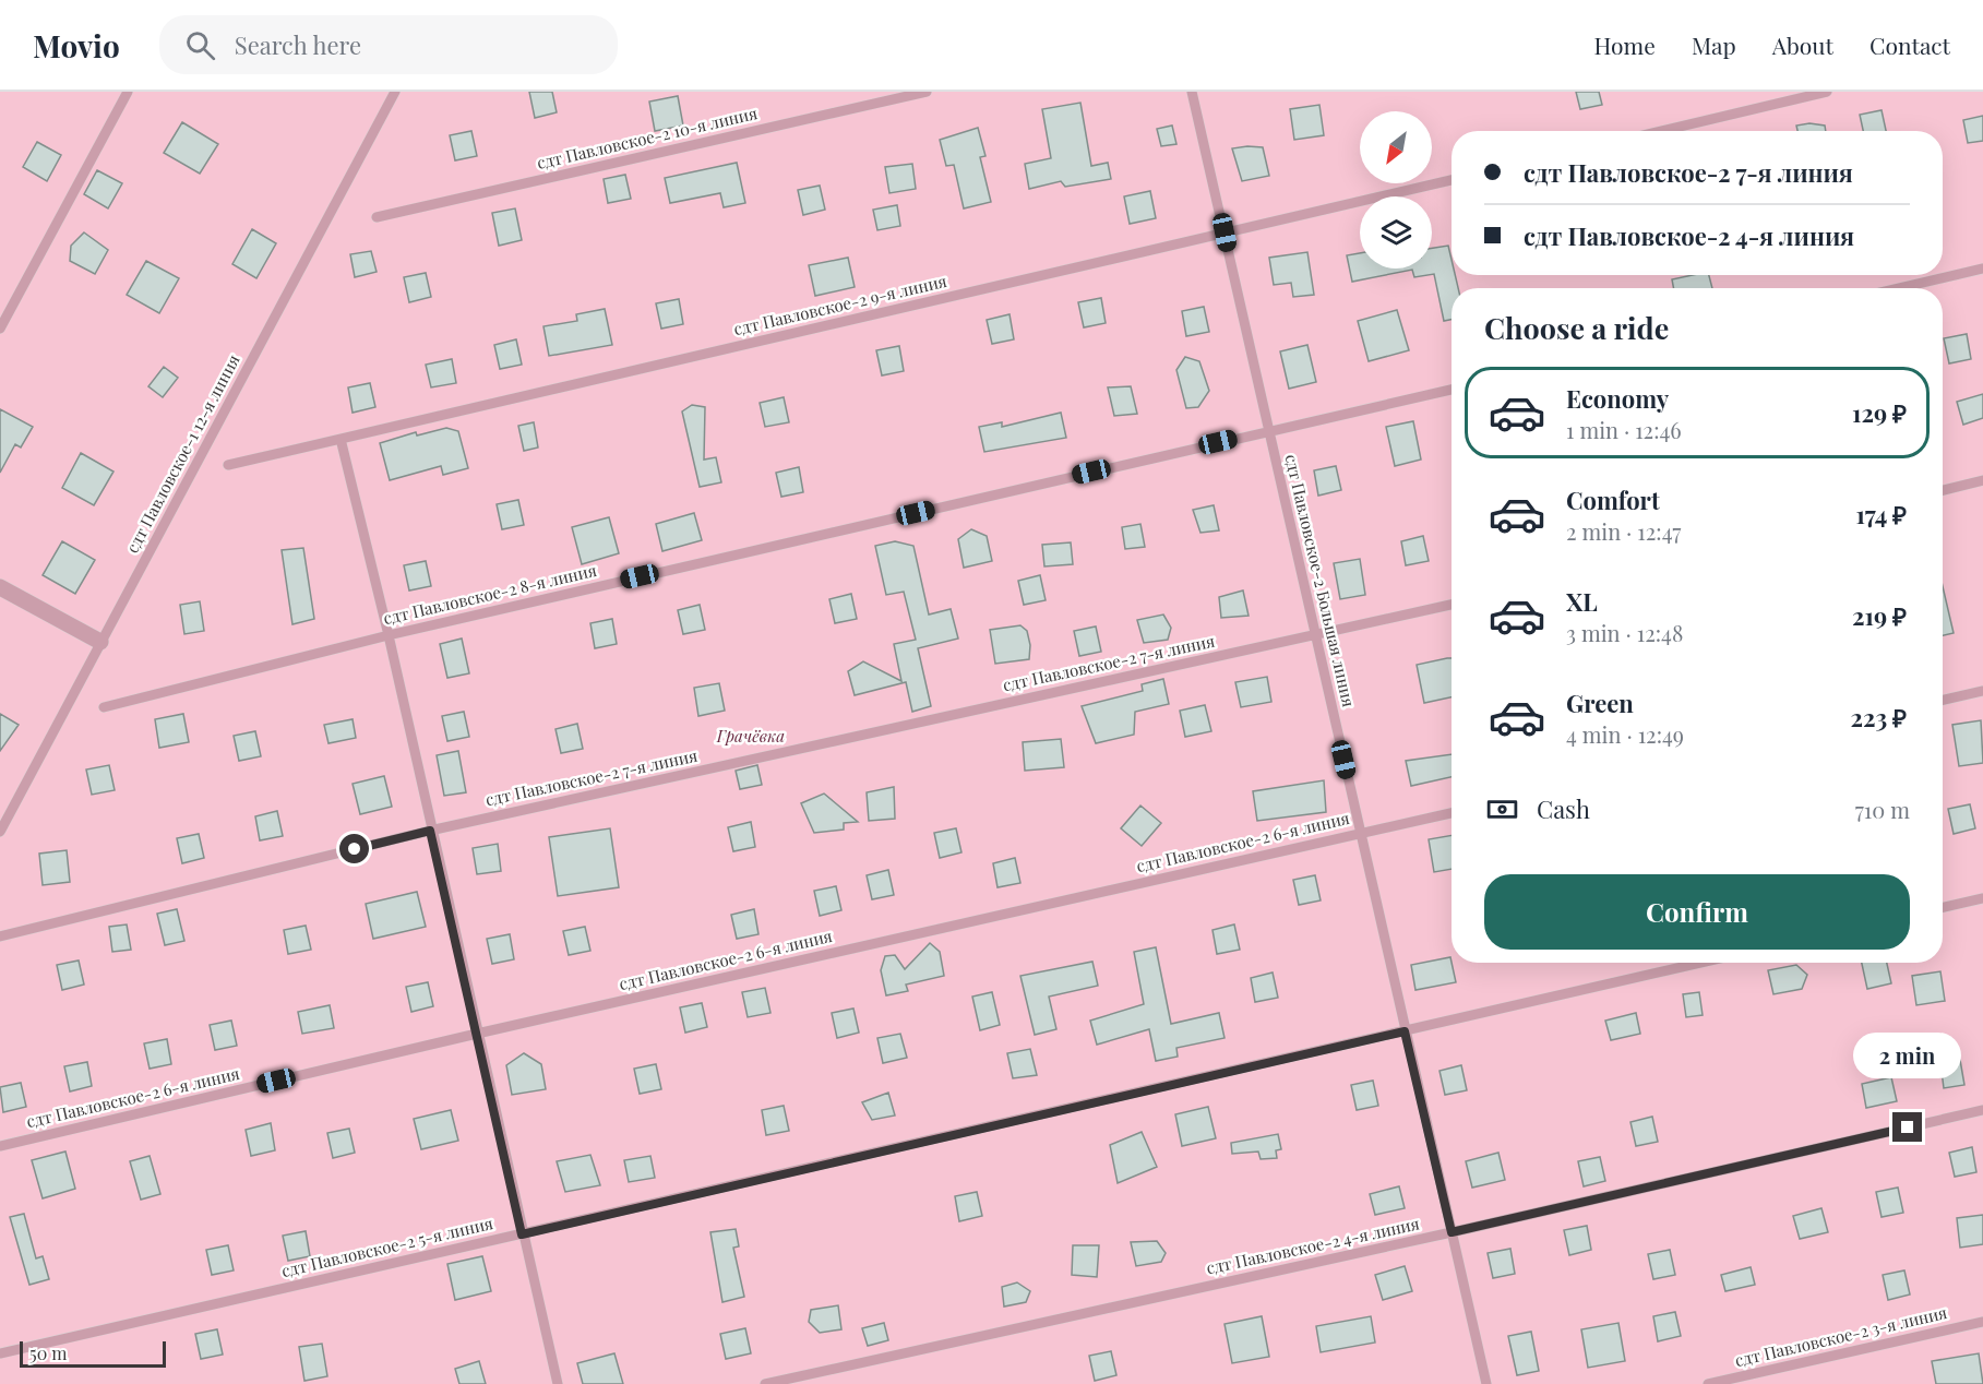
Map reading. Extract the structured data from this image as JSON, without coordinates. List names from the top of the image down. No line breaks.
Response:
{"streets":{"lane":["сдт Павловское-2 10-я линия","сдт Павловское-2 9-я линия","сдт Павловское-1 12-я линия","сдт Павловское-2 Большая линия","сдт Павловское-2 8-я линия","сдт Павловское-2 7-я линия","сдт Павловское-2 6-я линия","сдт Павловское-2 4-я линия","сдт Павловское-2 5-я линия","сдт Павловское-2 3-я линия"]},"crossings":[["сдт Павловское-2 9-я линия","сдт Павловское-2 Большая линия"],["сдт Павловское-2 Большая линия","сдт Павловское-2 8-я линия"],["сдт Павловское-2 Большая линия","сдт Павловское-2 7-я линия"],["сдт Павловское-2 Большая линия","сдт Павловское-2 6-я линия"],["сдт Павловское-2 Большая линия","сдт Павловское-2 4-я линия"],["сдт Павловское-2 Большая линия","сдт Павловское-2 5-я линия"]],"parks":["Грачёвка"],"scale_bar":"50 m","north":"bottom left","page":{"header":"Movio","search":"Search here","nav":["Home","Map","About","Contact"],"banner":["сдт Павловское-2 7-я линия","сдт Павловское-2 4-я линия"],"heading":"Choose a ride","list":[{"name":"Economy","note":"1 min · 12:46","value":"129 ₽"},{"name":"Comfort","note":"2 min · 12:47","value":"174 ₽"},{"name":"XL","note":"3 min · 12:48","value":"219 ₽"},{"name":"Green","note":"4 min · 12:49","value":"223 ₽"}],"pay":["Cash","710 m"],"buttons":"Confirm","bubble":"2 min","scale":"50 m"}}
